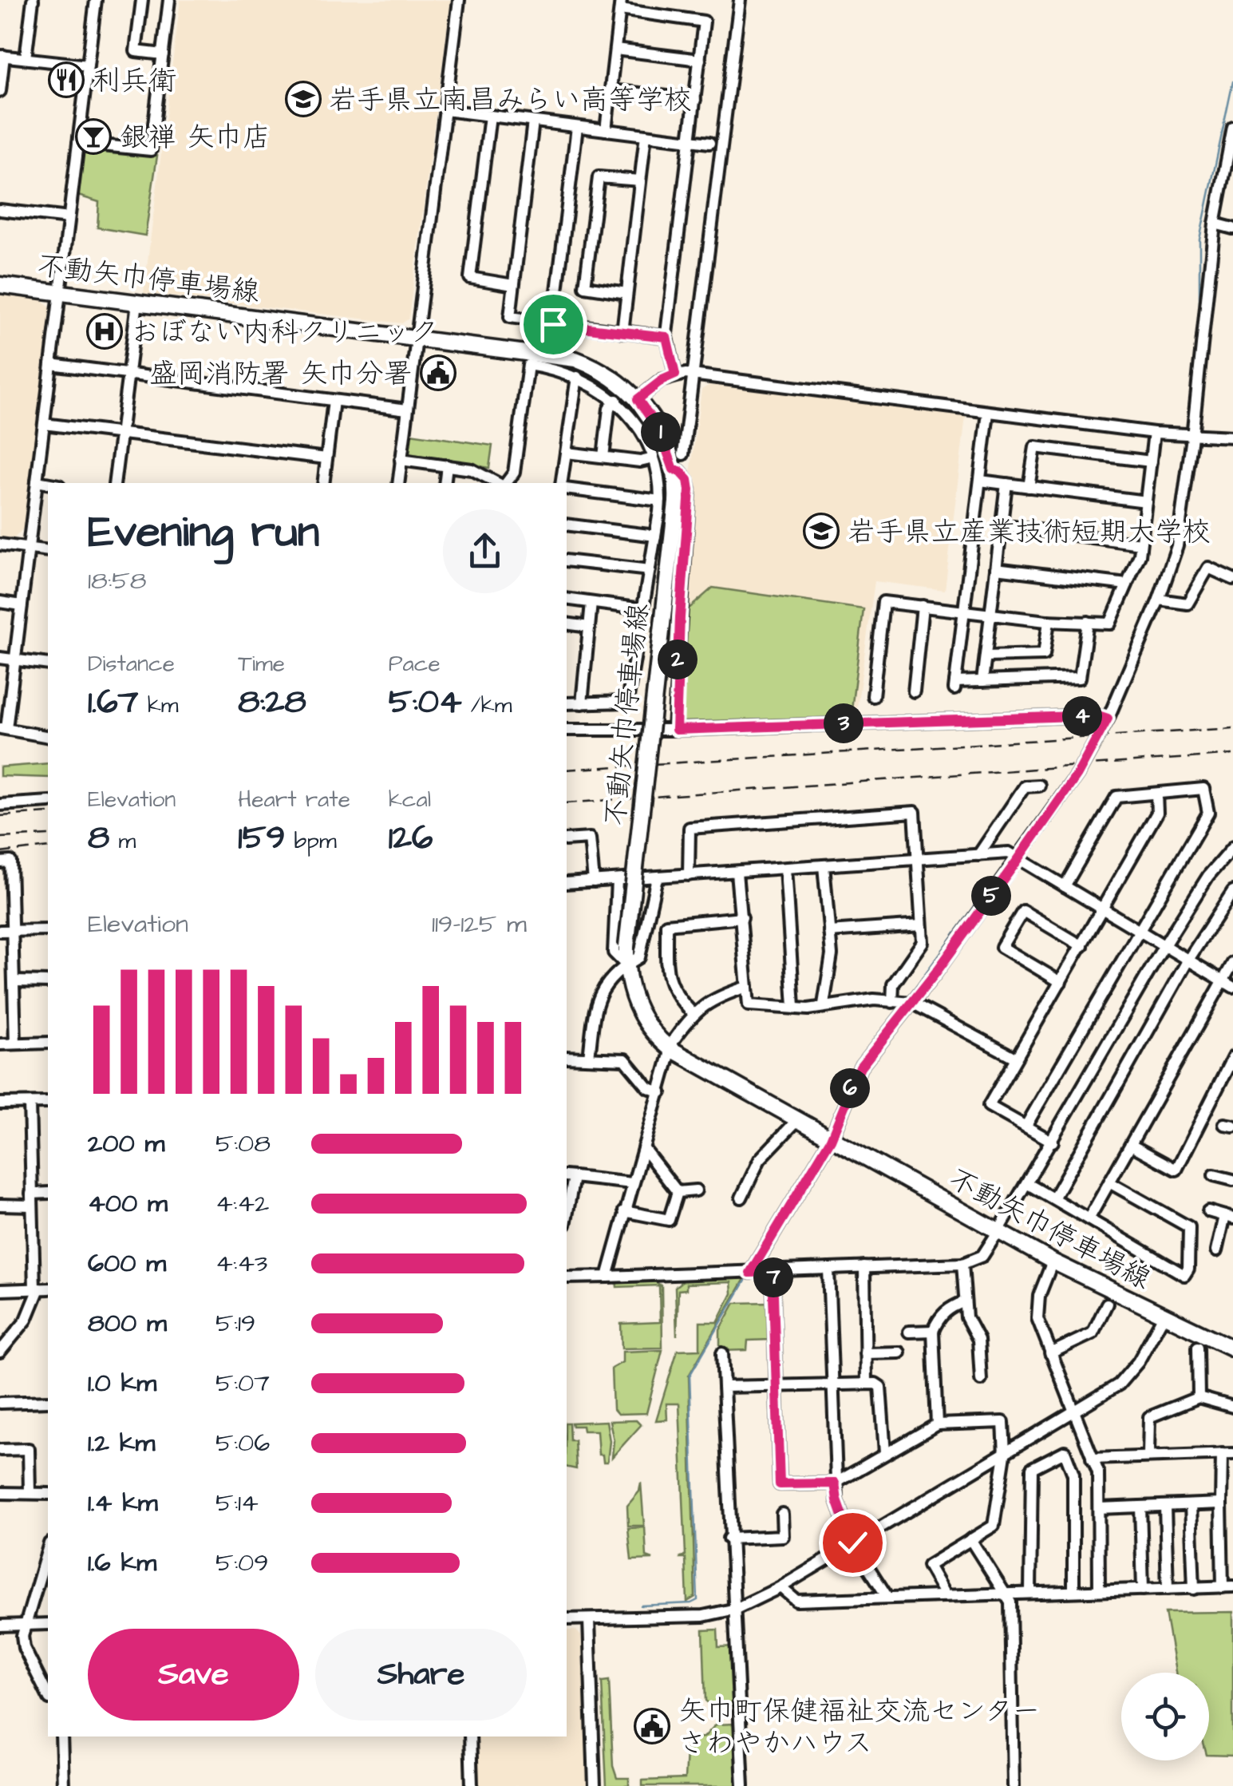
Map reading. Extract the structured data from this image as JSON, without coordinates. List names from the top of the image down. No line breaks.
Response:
{"streets":{"main road":["不動矢巾停車場線"]},"places":{"restaurant":["利兵衛"],"school or university":["岩手県立南昌みらい高等学校","岩手県立産業技術短期大学校"],"bar":["銀禅 矢巾店"],"hospital":["おぼない内科クリニック"],"public building":["盛岡消防署 矢巾分署","矢巾町保健福祉交流センター さわやかハウス"]},"page":{"pins":["1","2","4","3","5","6","7"],"heading":["Evening run","18:58"],"stats":[["Distance","1.67 km"],["Time","8:28"],["Pace","5:04 /km"],["Elevation","8 m"],["Heart rate","159 bpm"],["kcal","126"]],"chart":["Elevation","119–125 m"],"list":[{"name":"200 m","note":"5:08"},{"name":"400 m","note":"4:42"},{"name":"600 m","note":"4:43"},{"name":"800 m","note":"5:19"},{"name":"1.0 km","note":"5:07"},{"name":"1.2 km","note":"5:06"},{"name":"1.4 km","note":"5:14"},{"name":"1.6 km","note":"5:09"}],"buttons":["Save","Share"]}}
